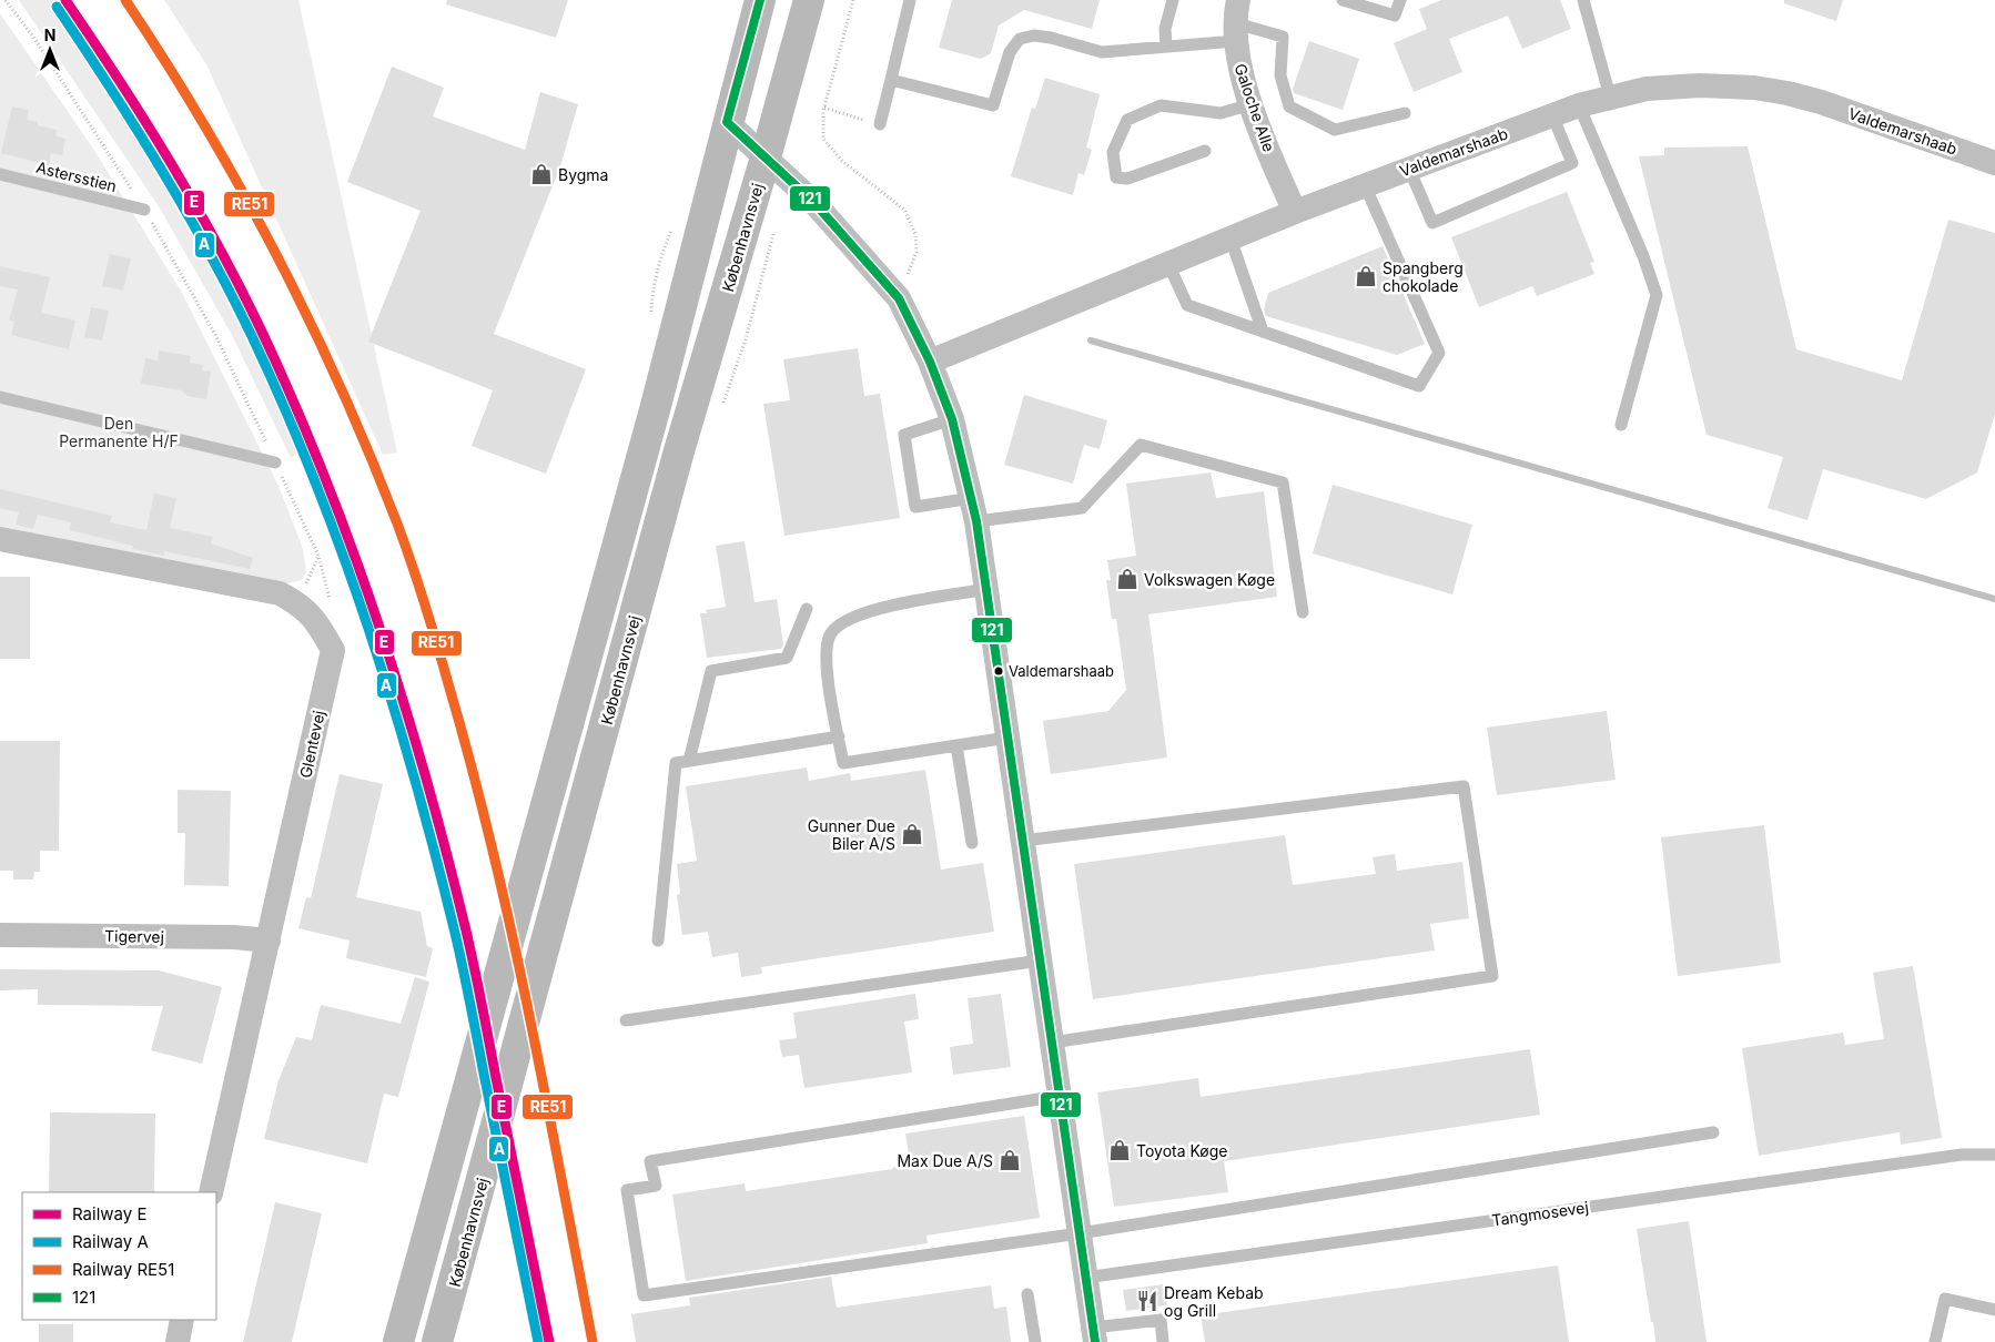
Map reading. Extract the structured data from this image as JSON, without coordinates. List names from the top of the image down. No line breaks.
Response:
{"streets":{"main road":["Københavnsvej"],"street":["Galoche Alle","Valdemarshaab","Glentevej","Tigervej"],"lane":["Astersstien","Tangmosevej"]},"crossings":[["Galoche Alle","Valdemarshaab"],["Glentevej","Tigervej"]],"parks":["Den Permanente H/F"],"places":{"shop":["Bygma","Spangberg chokolade","Volkswagen Køge","Gunner Due Biler A/S","Toyota Køge","Max Due A/S"],"other":["Valdemarshaab"],"restaurant":["Dream Kebab og Grill"]},"lines":["rail line E","rail line RE51","transit line 121","rail line A"],"legend":["Railway E","Railway A","Railway RE51","121"],"north":"top"}
